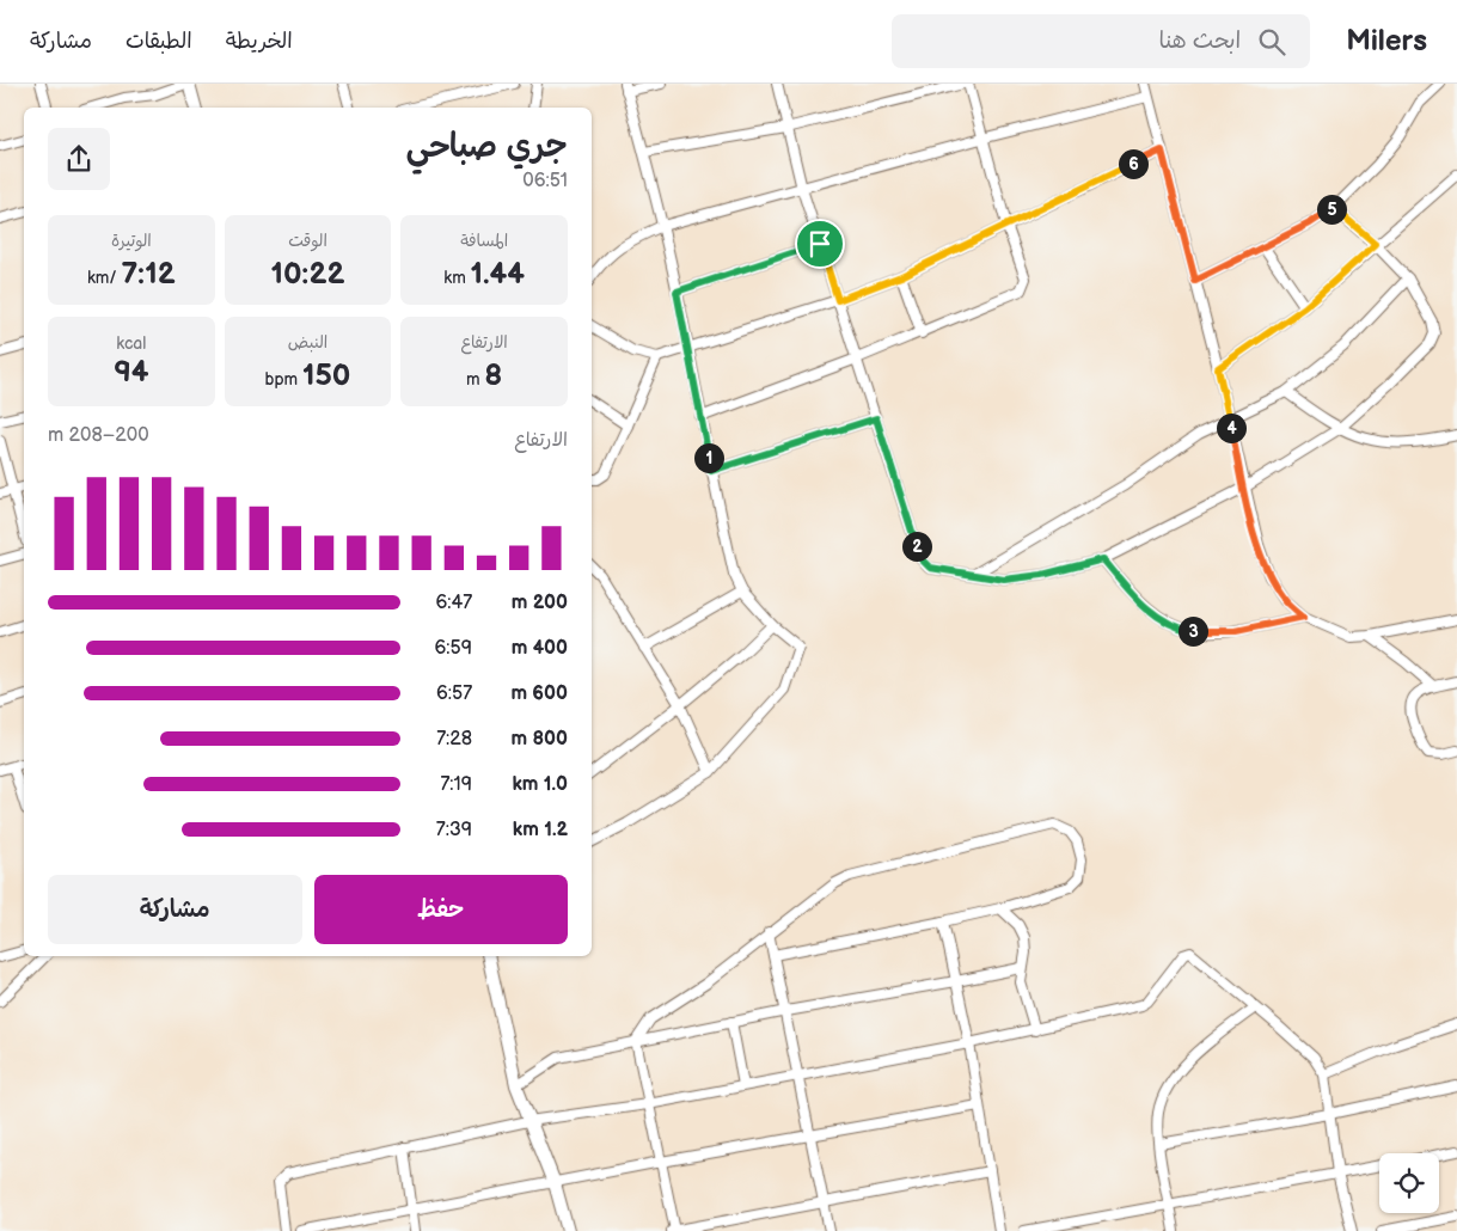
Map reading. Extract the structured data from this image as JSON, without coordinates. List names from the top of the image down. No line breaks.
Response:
{"page":{"header":"Milers","search":"ابحث هنا","nav":["الخريطة","الطبقات","مشاركة"],"heading":["جري صباحي","06:51"],"pins":["6","5","4","1","2","3"],"stats":[["المسافة","1.44 km"],["الوقت","10:22"],["الوتيرة","7:12 /km"],["الارتفاع","8 m"],["النبض","150 bpm"],["kcal","94"]],"chart":["الارتفاع","200–208 m"],"list":[{"name":"200 m","note":"6:47"},{"name":"400 m","note":"6:59"},{"name":"600 m","note":"6:57"},{"name":"800 m","note":"7:28"},{"name":"1.0 km","note":"7:19"},{"name":"1.2 km","note":"7:39"}],"buttons":["حفظ","مشاركة"]}}
